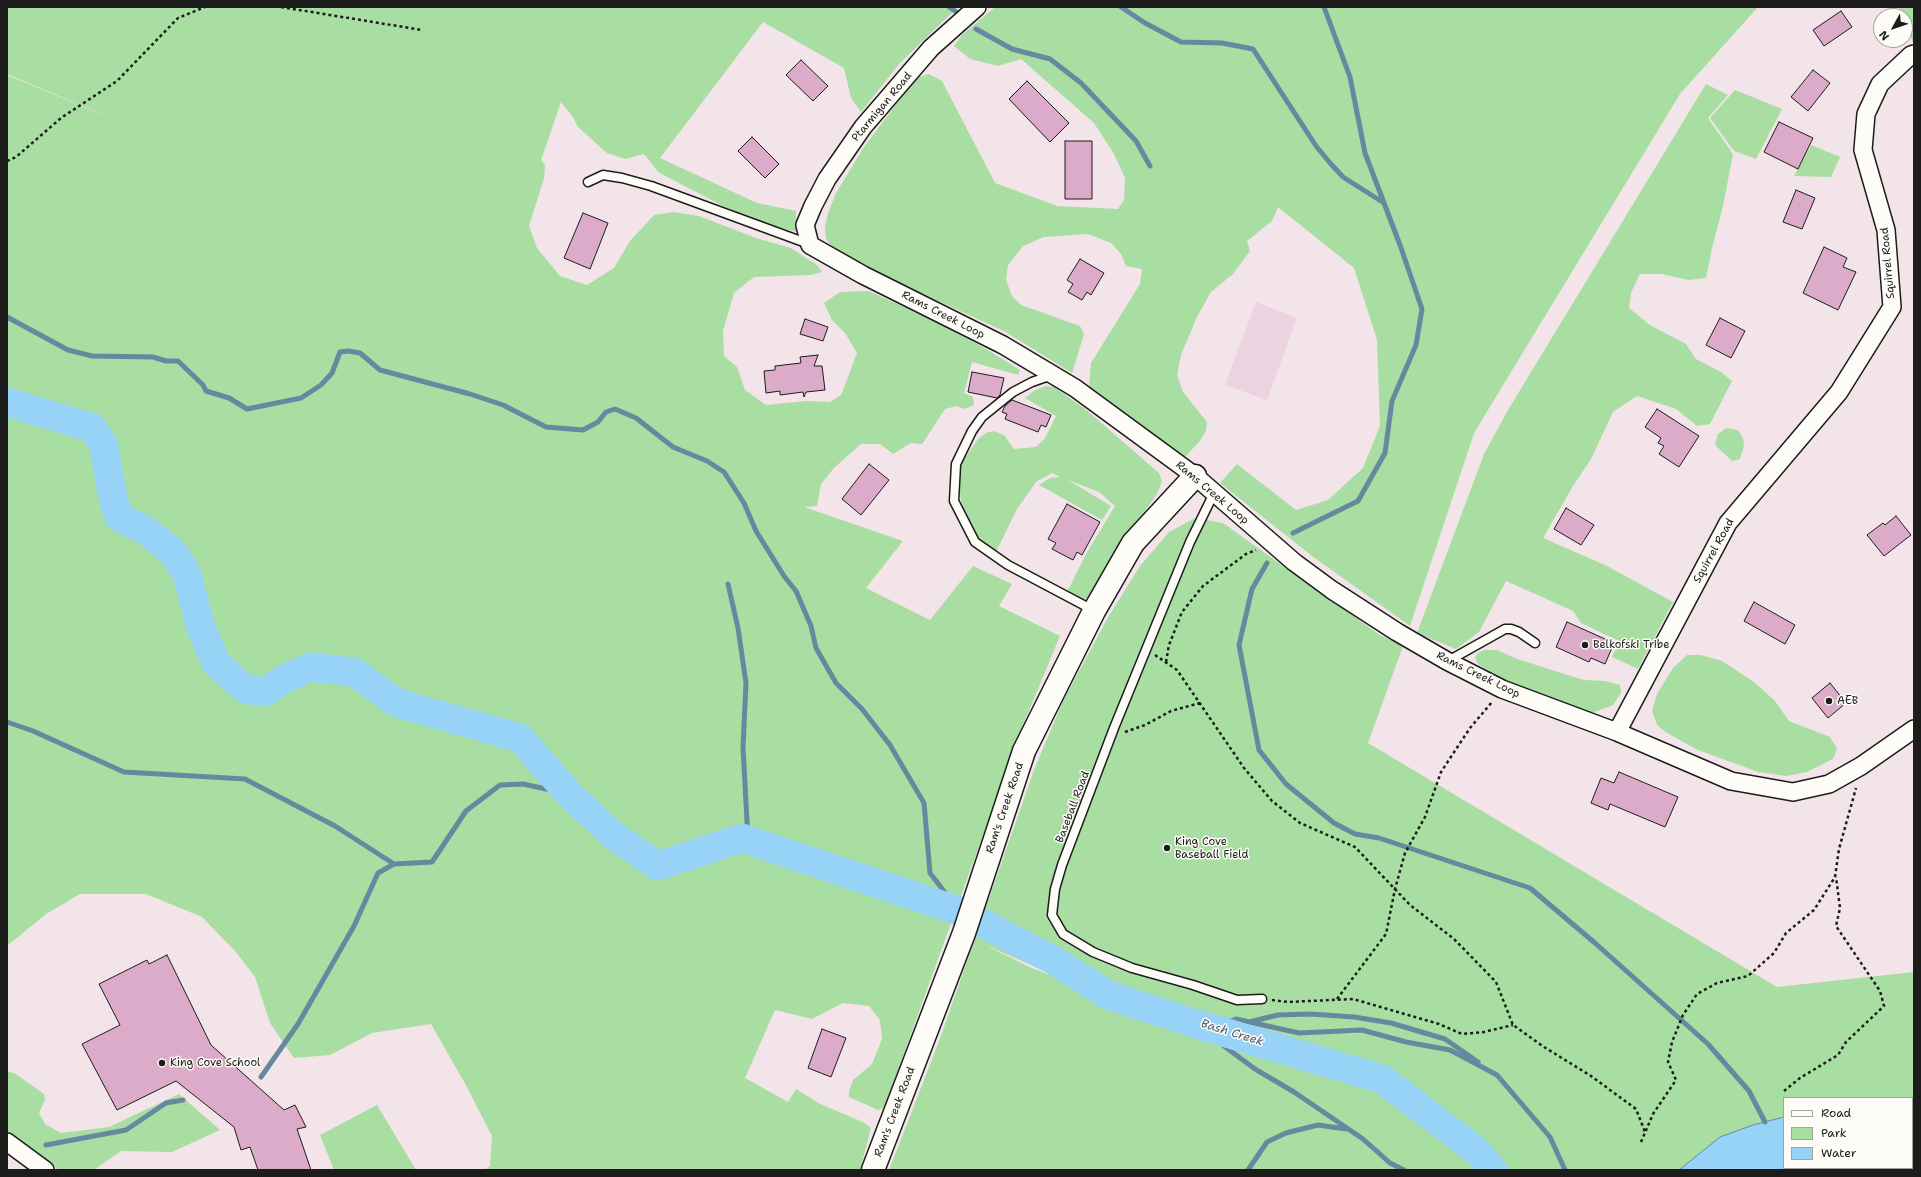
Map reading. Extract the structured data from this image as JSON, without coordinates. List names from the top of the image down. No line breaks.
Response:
{"streets":{"street":["Ptarmigan Road","Squirrel Road","Rams Creek Loop","Ram's Creek Road"],"lane":["Baseball Road"]},"crossings":[["Ptarmigan Road","Rams Creek Loop"],["Squirrel Road","Rams Creek Loop"],["Rams Creek Loop","Baseball Road"],["Rams Creek Loop","Ram's Creek Road"]],"water":["Bash Creek"],"places":["Belkofski Tribe","AEB","King Cove Baseball Field","King Cove School"],"legend":["Road","Park","Water"],"north":"bottom left"}
